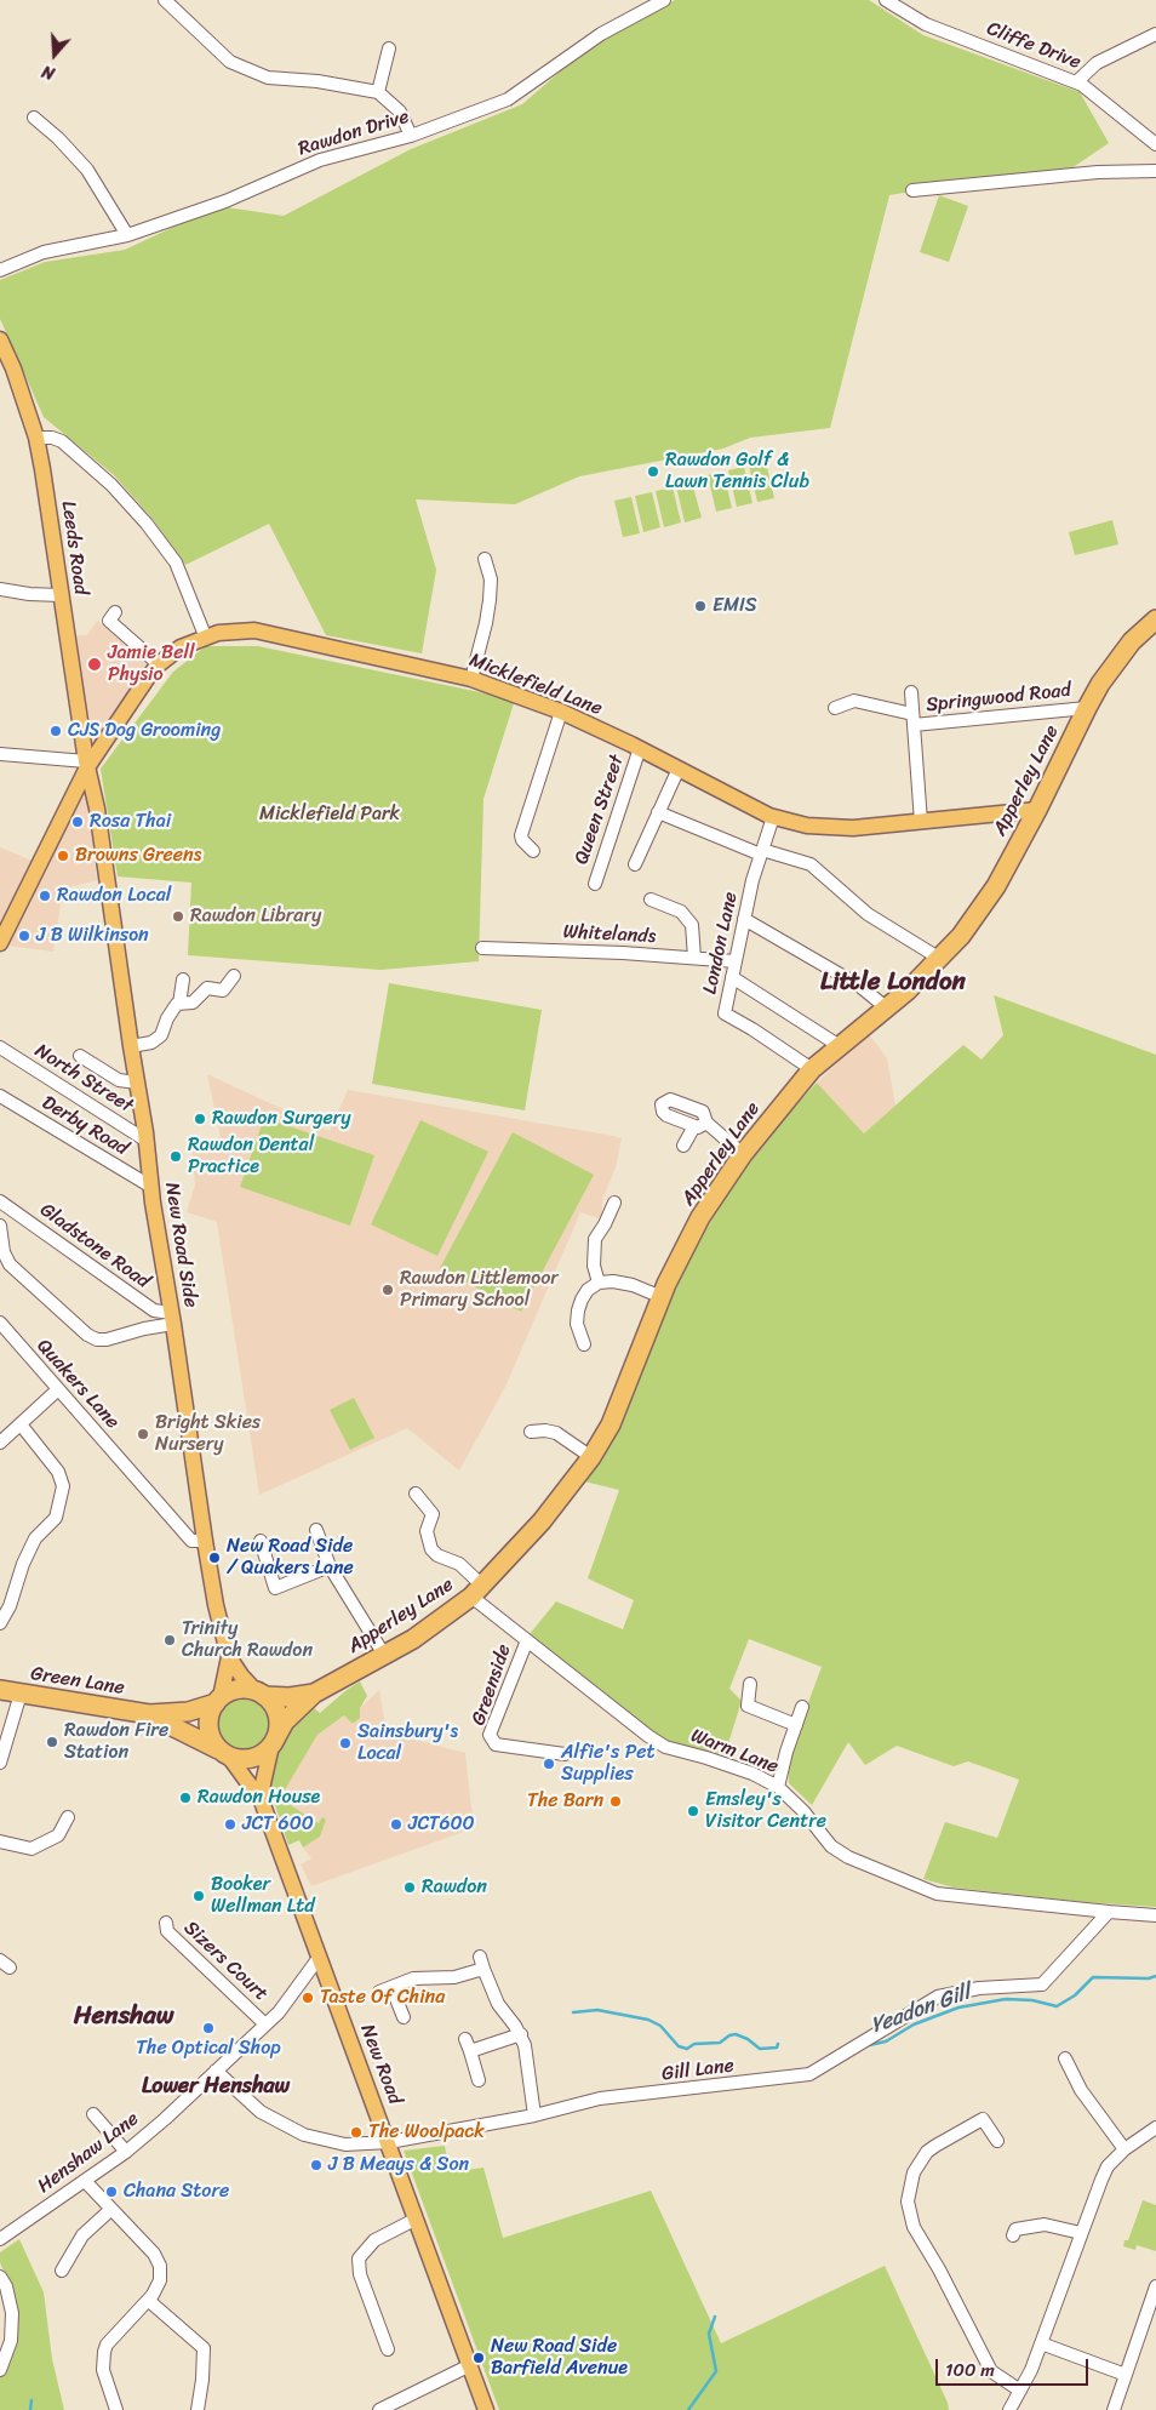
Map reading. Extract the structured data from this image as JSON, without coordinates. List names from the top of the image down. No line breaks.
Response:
{"streets":{"highway":["Apperley Lane","Green Lane"],"main road":["Leeds Road","Micklefield Lane","New Road Side","New Road"],"street":["Cliffe Drive","Rawdon Drive","Springwood Road","Queen Street","Whitelands","London Lane","North Street","Derby Road","Gladstone Road","Quakers Lane","Greenside","Warm Lane","Sizers Court","Gill Lane","Henshaw Lane"]},"crossings":[["Leeds Road","Micklefield Lane"],["Leeds Road","New Road Side"],["Micklefield Lane","Springwood Road"],["Micklefield Lane","Apperley Lane"],["Micklefield Lane","Queen Street"],["Micklefield Lane","London Lane"],["Micklefield Lane","New Road Side"],["Springwood Road","Apperley Lane"],["Apperley Lane","London Lane"],["Apperley Lane","New Road Side"],["Apperley Lane","Green Lane"],["Apperley Lane","Warm Lane"],["Apperley Lane","New Road"],["Whitelands","London Lane"],["North Street","New Road Side"],["Derby Road","New Road Side"],["New Road Side","Gladstone Road"],["New Road Side","Quakers Lane"],["New Road Side","Green Lane"],["New Road Side","New Road"],["Green Lane","New Road"],["Greenside","Warm Lane"],["Warm Lane","Gill Lane"],["Sizers Court","Henshaw Lane"],["New Road","Gill Lane"],["New Road","Henshaw Lane"],["Gill Lane","Henshaw Lane"]],"districts":["Little London","Henshaw","Lower Henshaw"],"water":["Yeadon Gill"],"parks":["Micklefield Park"],"places":["Rawdon Golf & Lawn Tennis Club","EMIS","Jamie Bell Physio","CJS Dog Grooming","Rosa Thai","Browns Greens","Rawdon Local","Rawdon Library","J B Wilkinson","Rawdon Surgery","Rawdon Dental Practice","Rawdon Littlemoor Primary School","Bright Skies Nursery","New Road Side / Quakers Lane","Trinity Church Rawdon","Rawdon Fire Station","Sainsbury's Local","Alfie's Pet Supplies","Rawdon House","The Barn","Emsley's Visitor Centre","JCT 600","JCT600","Rawdon","Booker Wellman Ltd","Taste Of China","The Optical Shop","The Woolpack","J B Meays & Son","Chana Store","New Road Side Barfield Avenue"],"scale_bar":"100 m","north":"bottom"}
